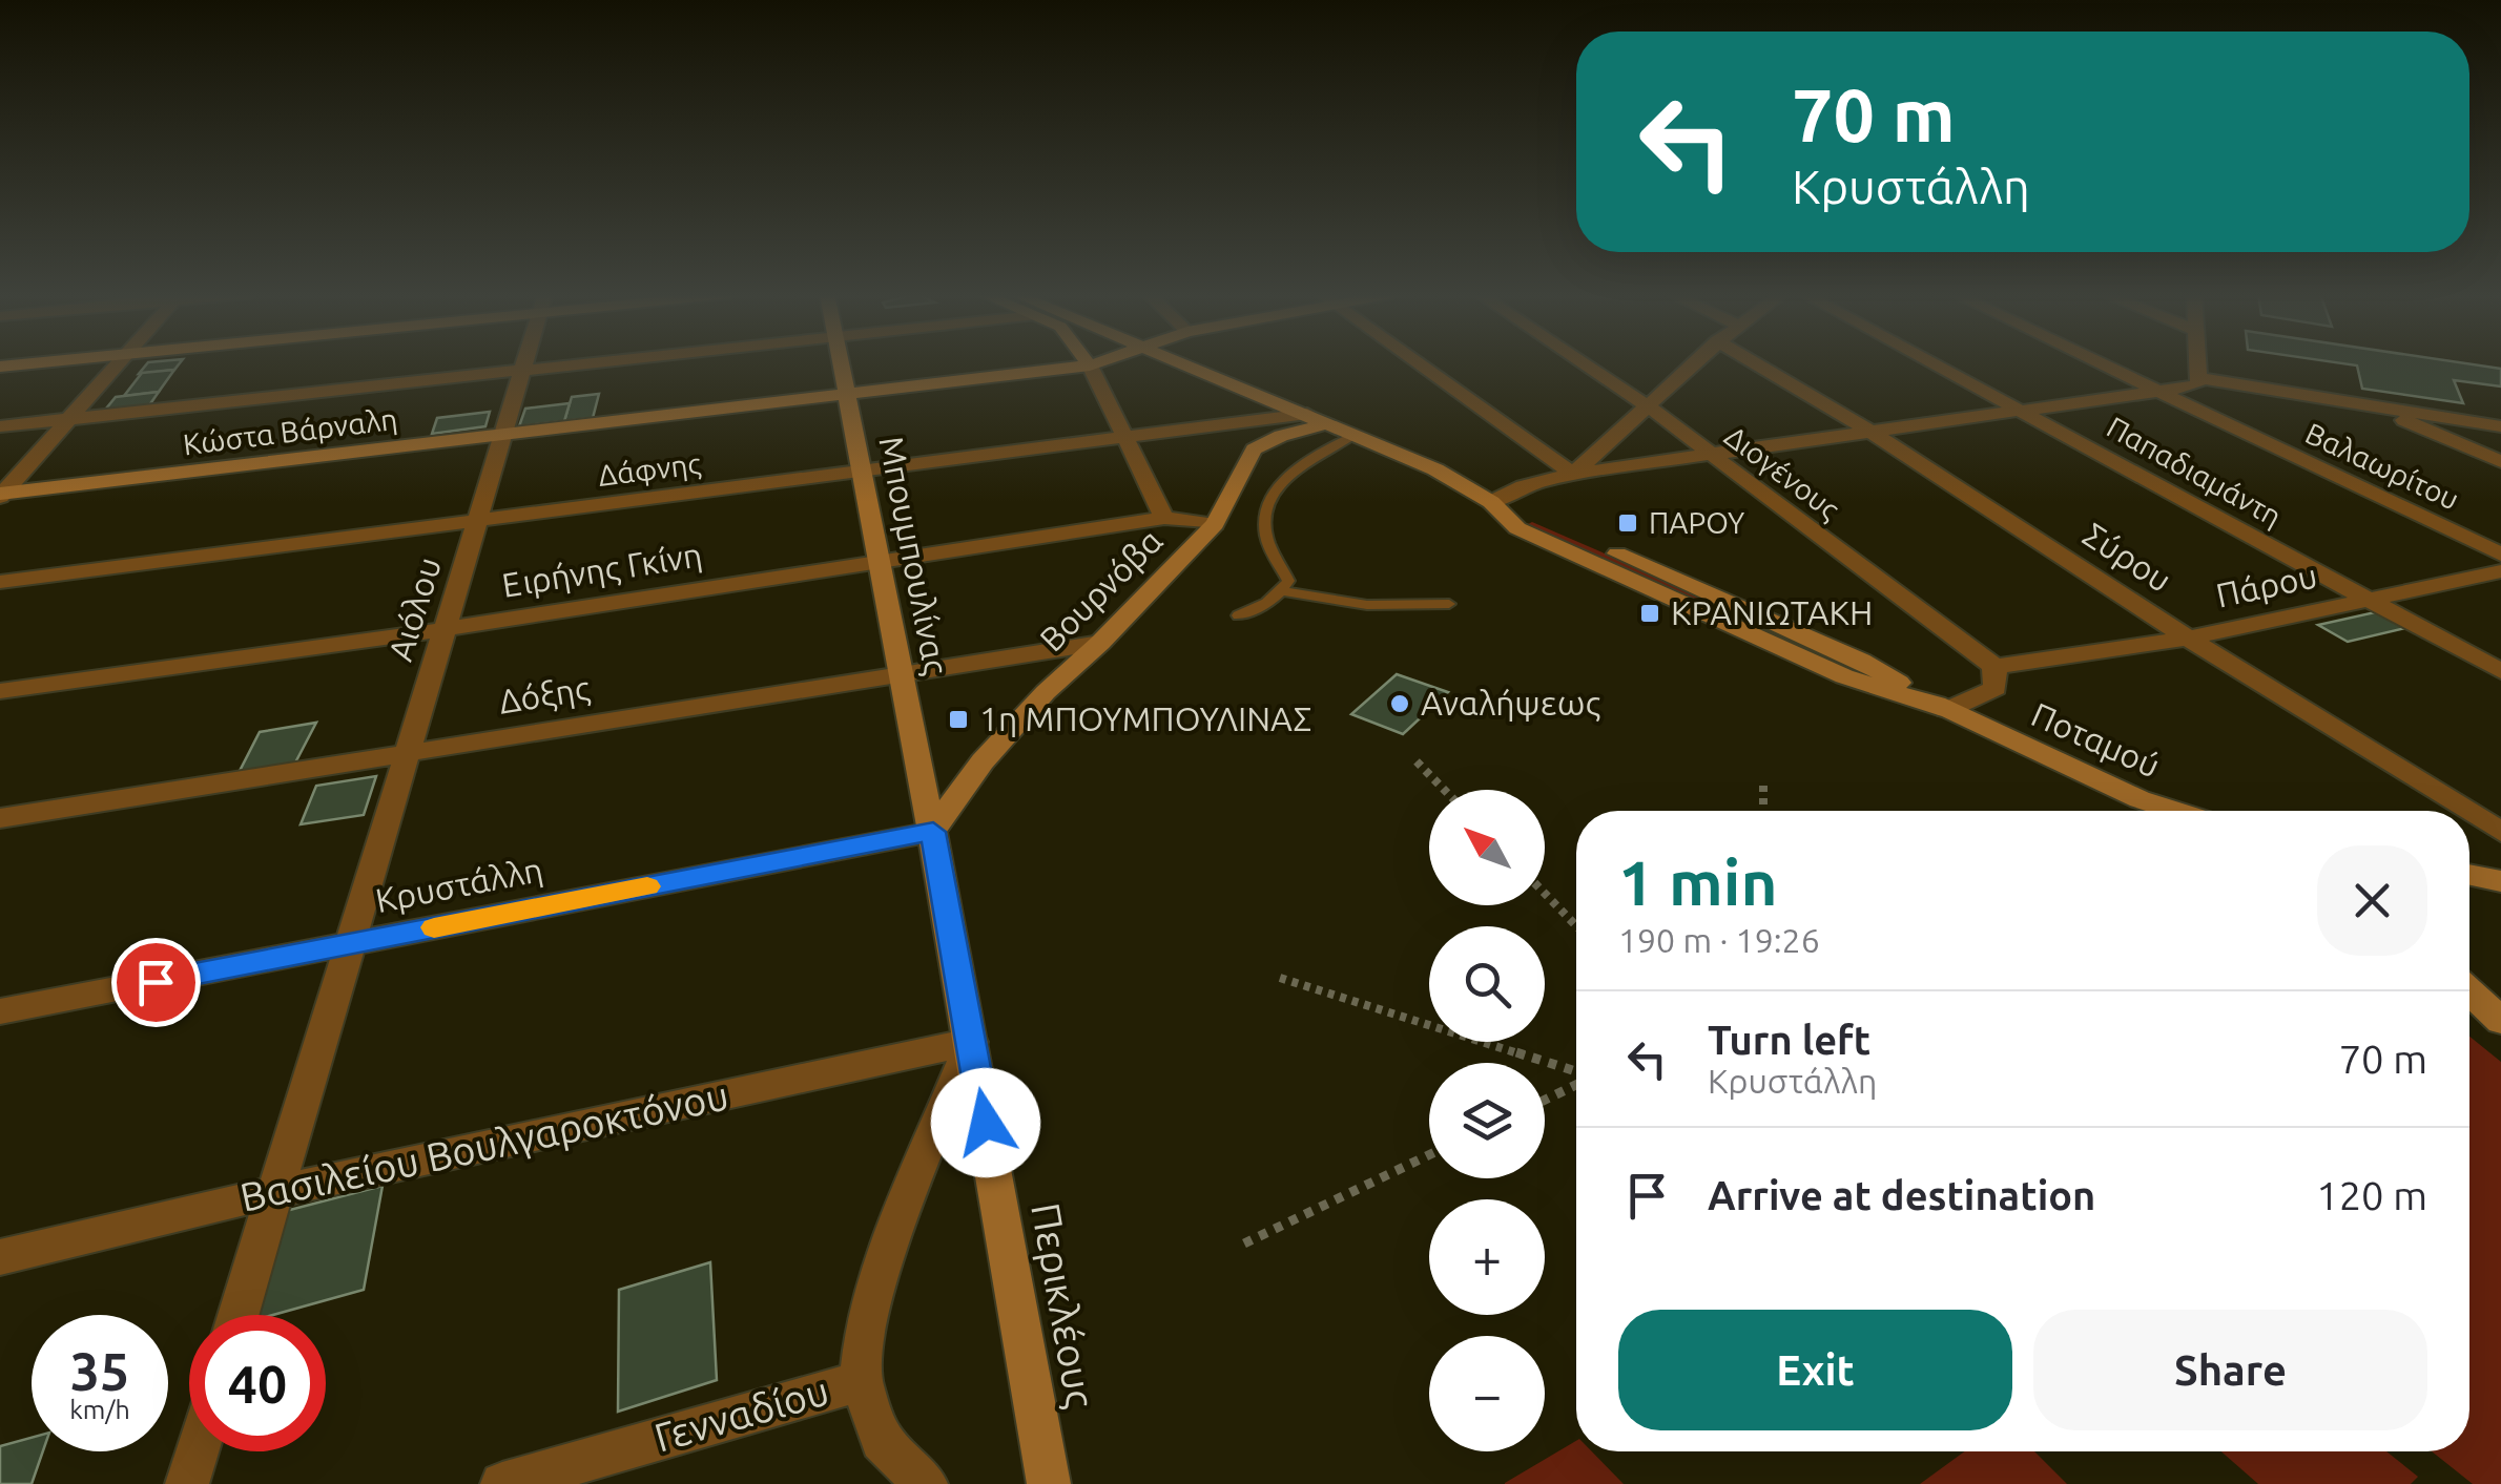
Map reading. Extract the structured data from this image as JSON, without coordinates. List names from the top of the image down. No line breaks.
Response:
{"streets":{"street":["Κώστα Βάρναλη","Βαλαωρίτου","Δάφνης","Παπαδιαμάντη","Διογένους","Μπουμπουλίνας","Σύρου","Ειρήνης Γκίνη","Πάρου","Βουρνόβα","Αιόλου","Δόξης","Ποταμού","Κρυστάλλη","Βασιλείου Βουλγαροκτόνου","Περικλέους","Γενναδίου"]},"crossings":[["Κώστα Βάρναλη","Μπουμπουλίνας"],["Κώστα Βάρναλη","Βουρνόβα"],["Κώστα Βάρναλη","Αιόλου"],["Δάφνης","Μπουμπουλίνας"],["Δάφνης","Βουρνόβα"],["Δάφνης","Αιόλου"],["Δάφνης","Ποταμού"],["Παπαδιαμάντη","Πάρου"],["Διογένους","Πάρου"],["Μπουμπουλίνας","Ειρήνης Γκίνη"],["Μπουμπουλίνας","Βουρνόβα"],["Μπουμπουλίνας","Δόξης"],["Μπουμπουλίνας","Κρυστάλλη"],["Μπουμπουλίνας","Περικλέους"],["Σύρου","Πάρου"],["Ειρήνης Γκίνη","Βουρνόβα"],["Ειρήνης Γκίνη","Αιόλου"],["Βουρνόβα","Δόξης"],["Βουρνόβα","Ποταμού"],["Βουρνόβα","Κρυστάλλη"],["Βουρνόβα","Περικλέους"],["Αιόλου","Δόξης"],["Αιόλου","Κρυστάλλη"],["Αιόλου","Βασιλείου Βουλγαροκτόνου"],["Κρυστάλλη","Περικλέους"],["Βασιλείου Βουλγαροκτόνου","Περικλέους"],["Βασιλείου Βουλγαροκτόνου","Γενναδίου"],["Περικλέους","Γενναδίου"]],"places":{"transit":["ΠΑΡΟΥ","ΚΡΑΝΙΩΤΑΚΗ","1η ΜΠΟΥΜΠΟΥΛΙΝΑΣ"],"other":["Αναλήψεως"]},"north":"top left","page":{"turn":["70 m","Κρυστάλλη"],"map_buttons":["+","−"],"heading":["1 min","190 m · 19:26"],"list":[{"name":"Turn left","note":"Κρυστάλλη","value":"70 m"},{"name":"Arrive at destination","value":"120 m"}],"buttons":["Exit","Share"],"speed":"35 km/h","limit":"40"}}
